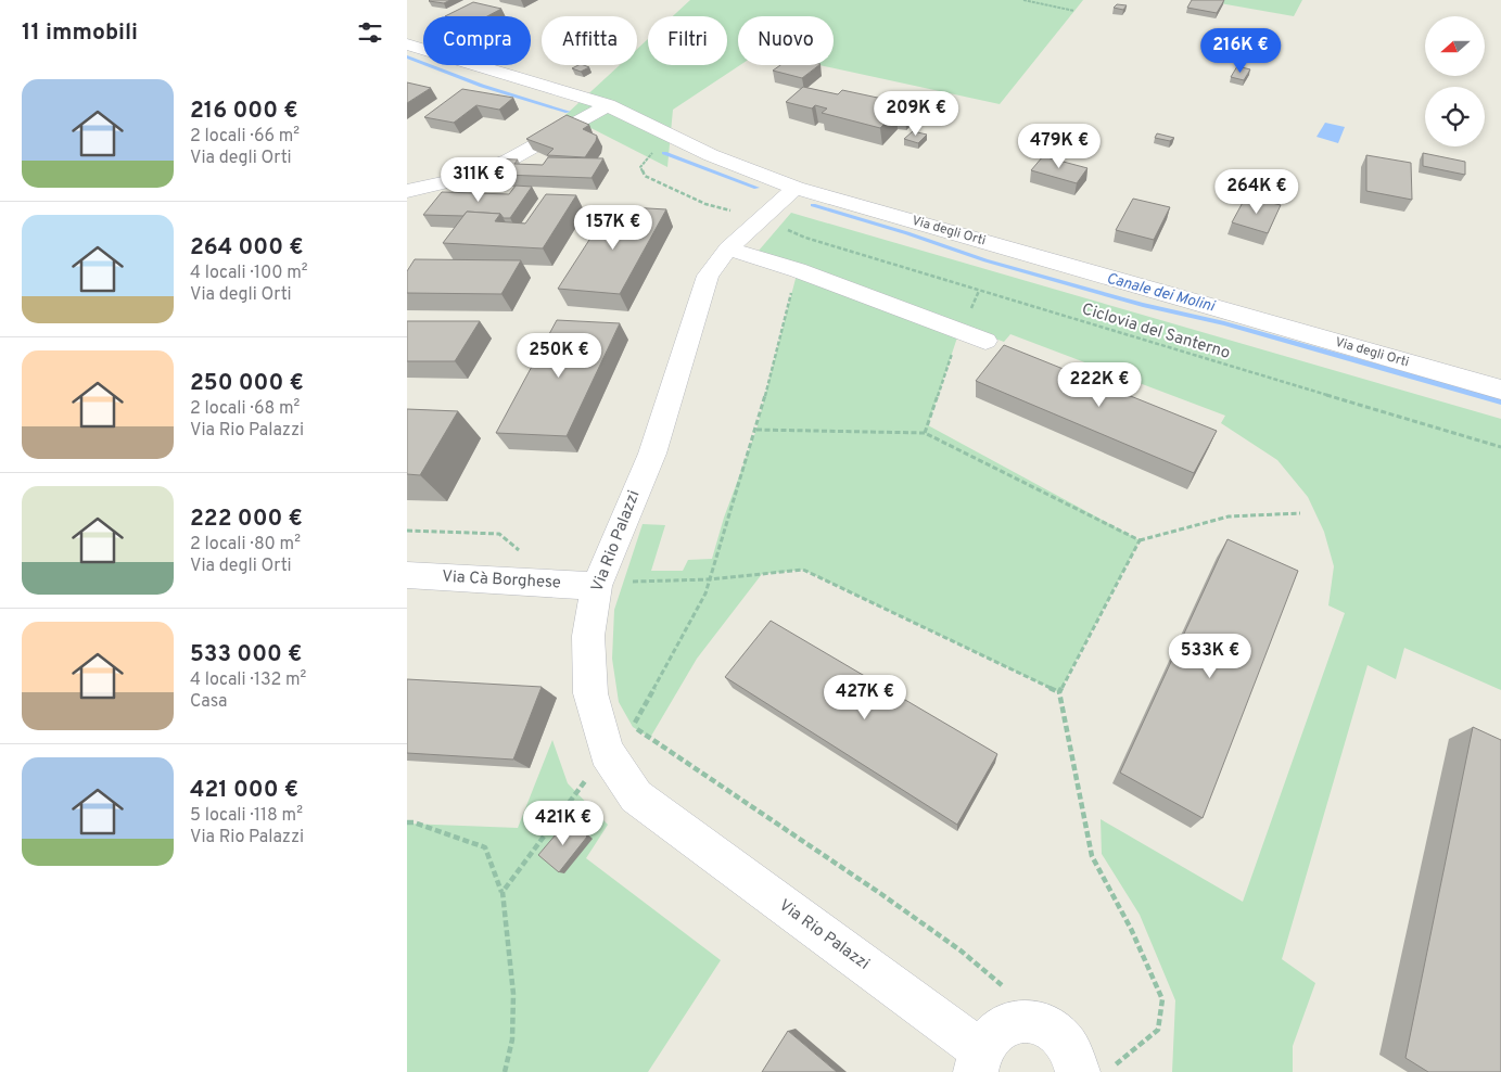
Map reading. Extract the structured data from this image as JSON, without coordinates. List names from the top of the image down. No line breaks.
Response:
{"streets":{"street":["Via degli Orti","Via Rio Palazzi","Via Cà Borghese"],"path":["Ciclovia del Santerno"]},"crossings":[["Via degli Orti","Via Rio Palazzi"],["Via Rio Palazzi","Via Cà Borghese"]],"water":["Canale dei Molini"],"north":"left","page":{"heading":"11 immobili","chip":["Compra","Affitta","Filtri","Nuovo"],"price":["216K €","209K €","479K €","311K €","264K €","157K €","250K €","222K €","533K €","427K €","421K €"],"list":[{"name":"216 000 €","note":"2 locali · 66 m² · Via degli Orti"},{"name":"264 000 €","note":"4 locali · 100 m² · Via degli Orti"},{"name":"250 000 €","note":"2 locali · 68 m² · Via Rio Palazzi"},{"name":"222 000 €","note":"2 locali · 80 m² · Via degli Orti"},{"name":"533 000 €","note":"4 locali · 132 m² · Casa"},{"name":"421 000 €","note":"5 locali · 118 m² · Via Rio Palazzi"}]}}
